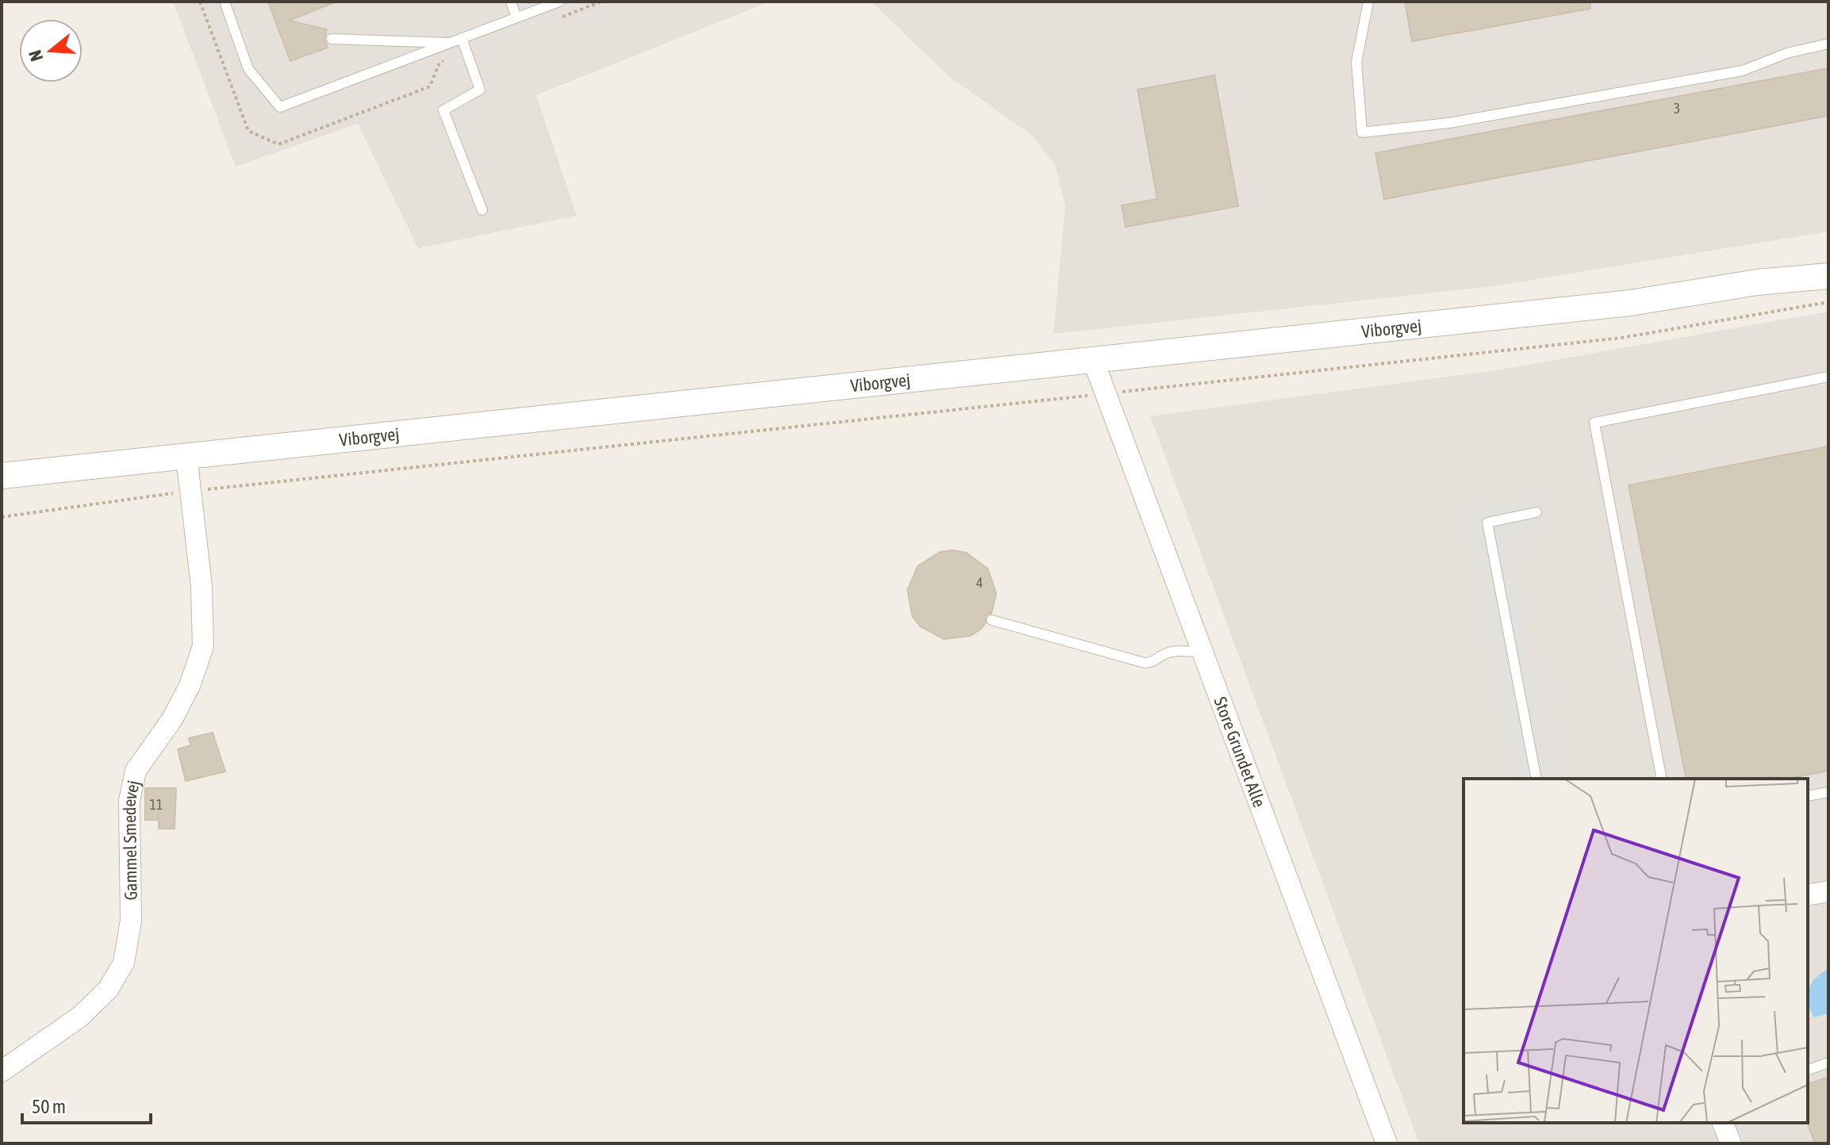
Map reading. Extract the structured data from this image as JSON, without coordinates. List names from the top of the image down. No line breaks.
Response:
{"streets":{"street":["Viborgvej","Store Grundet Alle","Gammel Smedevej"]},"crossings":[["Viborgvej","Store Grundet Alle"],["Viborgvej","Gammel Smedevej"]],"house_numbers":["3","4","11"],"scale_bar":"50 m","north":"left"}
